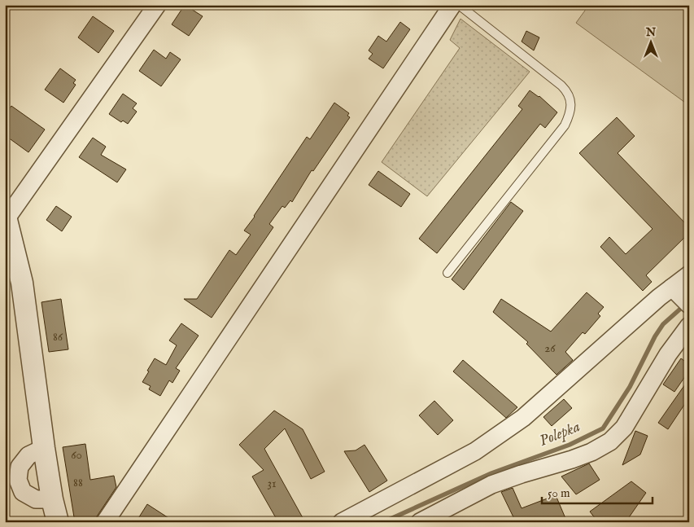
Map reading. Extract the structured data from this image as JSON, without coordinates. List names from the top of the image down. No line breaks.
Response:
{"water":["Polepka"],"house_numbers":["86","26","60","88","31"],"scale_bar":"50 m","north":"top"}
